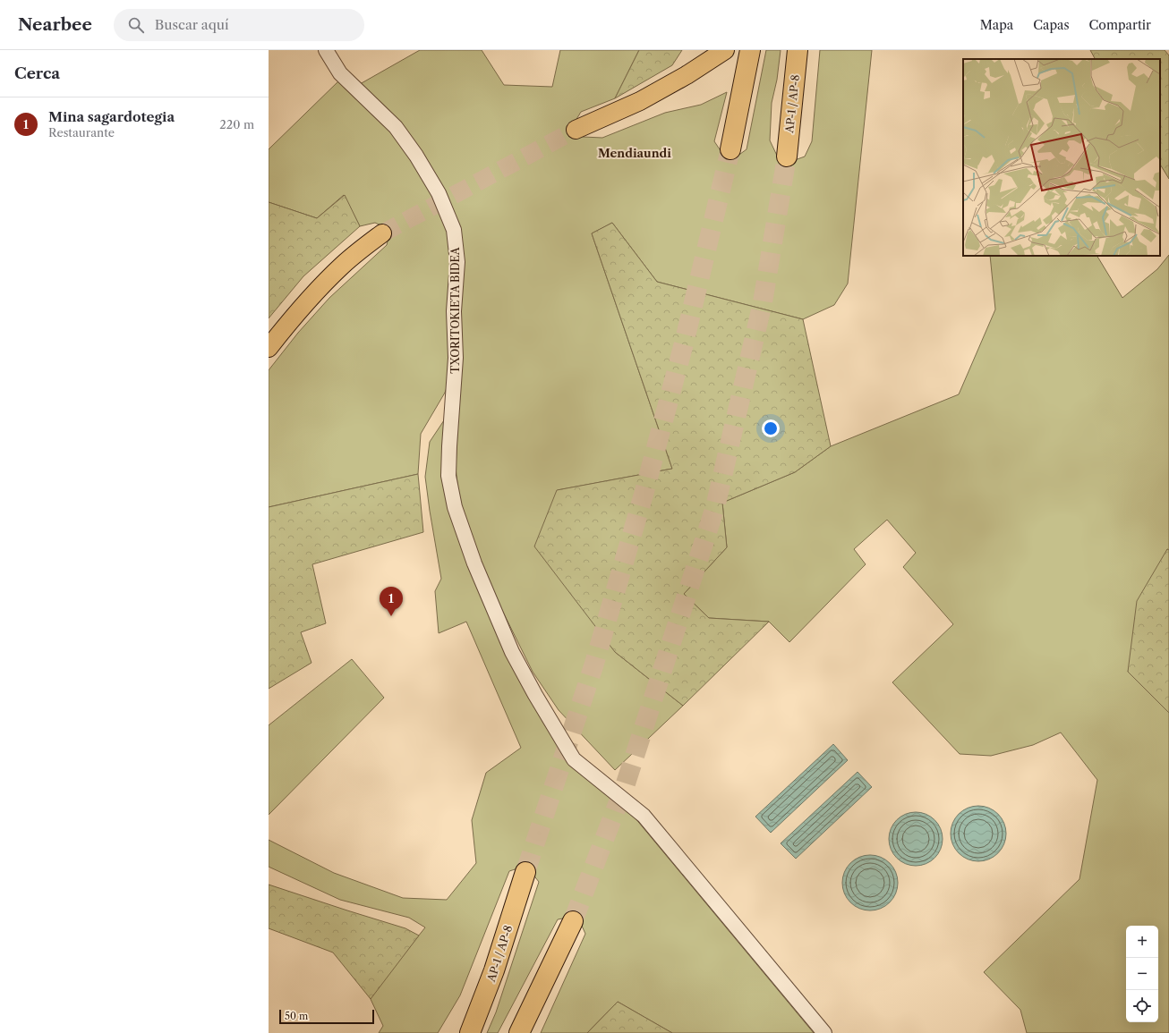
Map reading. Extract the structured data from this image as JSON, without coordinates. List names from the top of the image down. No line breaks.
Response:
{"streets":{"highway":["AP-1 / AP-8"],"street":["TXORITOKIETA BIDEA"]},"districts":["Mendiaundi"],"scale_bar":"50 m","page":{"header":"Nearbee","search":"Buscar aquí","nav":["Mapa","Capas","Compartir"],"heading":"Cerca","list":[{"mark":"1","name":"Mina sagardotegia","note":"Restaurante","value":"220 m"}],"pins":"1","map_buttons":["+","−"],"scale":"50 m"}}
